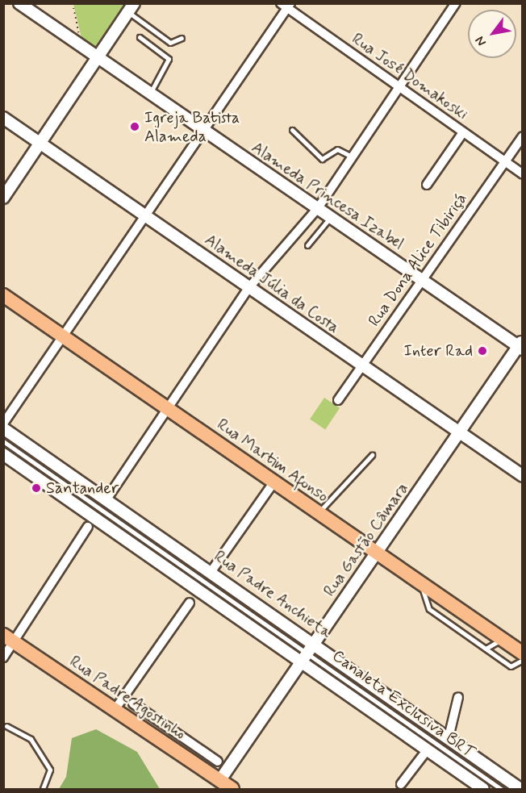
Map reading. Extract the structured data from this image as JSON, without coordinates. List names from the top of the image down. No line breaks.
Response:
{"streets":{"main road":["Rua Martim Afonso","Rua Padre Agostinho"],"street":["Rua José Domakoski","Alameda Princesa Izabel","Rua Dona Alice Tibiriçá","Alameda Júlia da Costa","Rua Gastão Câmara","Rua Padre Anchieta"],"lane":["Canaleta Exclusiva BRT"]},"crossings":[["Rua José Domakoski","Rua Dona Alice Tibiriçá"],["Alameda Princesa Izabel","Rua Dona Alice Tibiriçá"],["Alameda Princesa Izabel","Rua Gastão Câmara"],["Rua Dona Alice Tibiriçá","Alameda Júlia da Costa"],["Alameda Júlia da Costa","Rua Gastão Câmara"],["Rua Martim Afonso","Rua Gastão Câmara"],["Rua Gastão Câmara","Rua Padre Anchieta"],["Rua Gastão Câmara","Rua Padre Agostinho"],["Rua Gastão Câmara","Canaleta Exclusiva BRT"],["Rua Padre Anchieta","Canaleta Exclusiva BRT"]],"places":["Igreja Batista Alameda","Inter Rad","Santander"],"north":"bottom left"}
